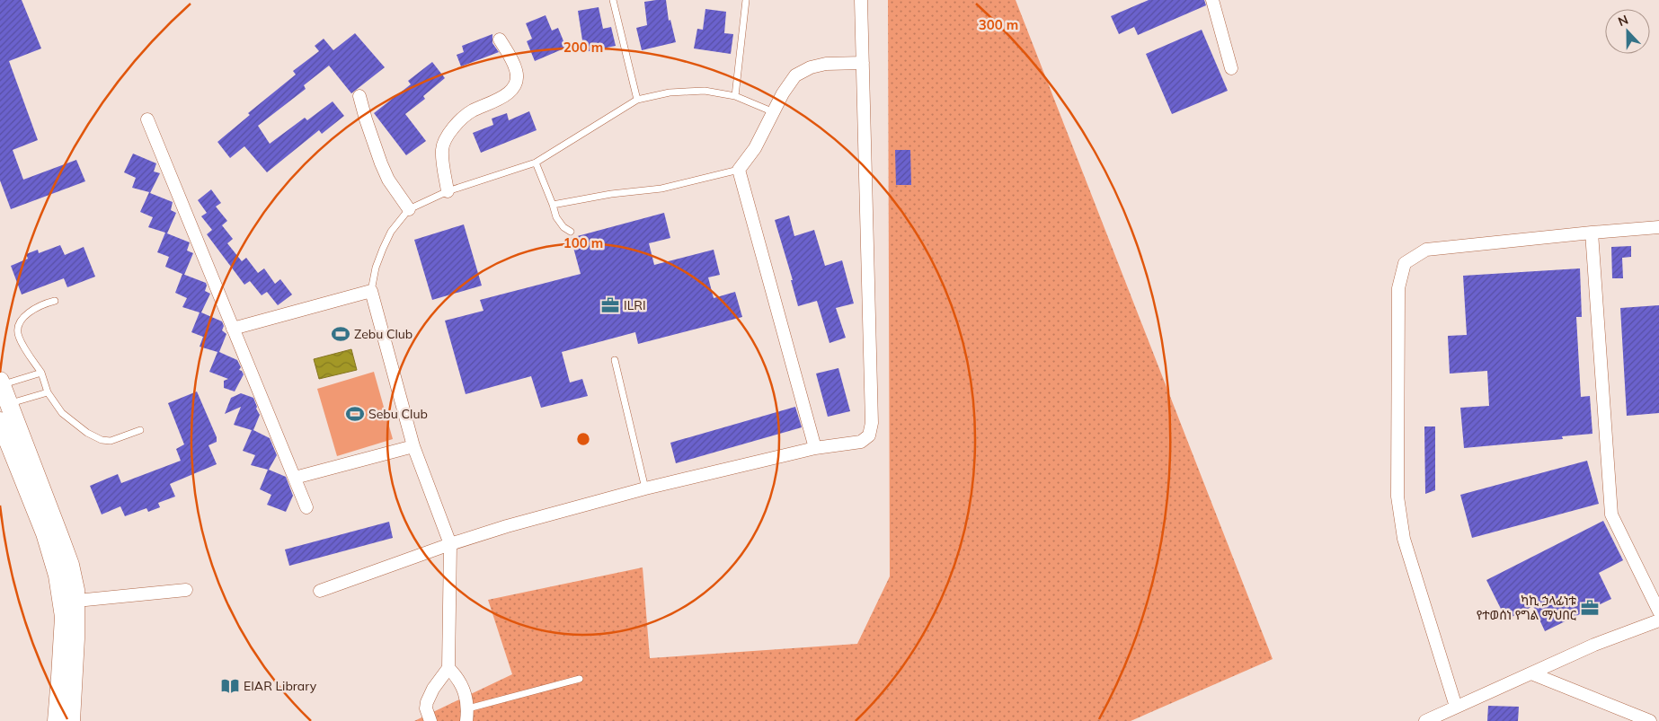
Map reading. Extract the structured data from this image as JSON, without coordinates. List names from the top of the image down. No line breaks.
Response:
{"places":{"office":["ILRI","ካኪ ኃላፊነቱ የተወሰነ የግል ማህበር"],"sports":["Zebu Club","Sebu Club"],"library":["EIAR Library"]},"north":"top","rings":["300 m","200 m","100 m"]}
